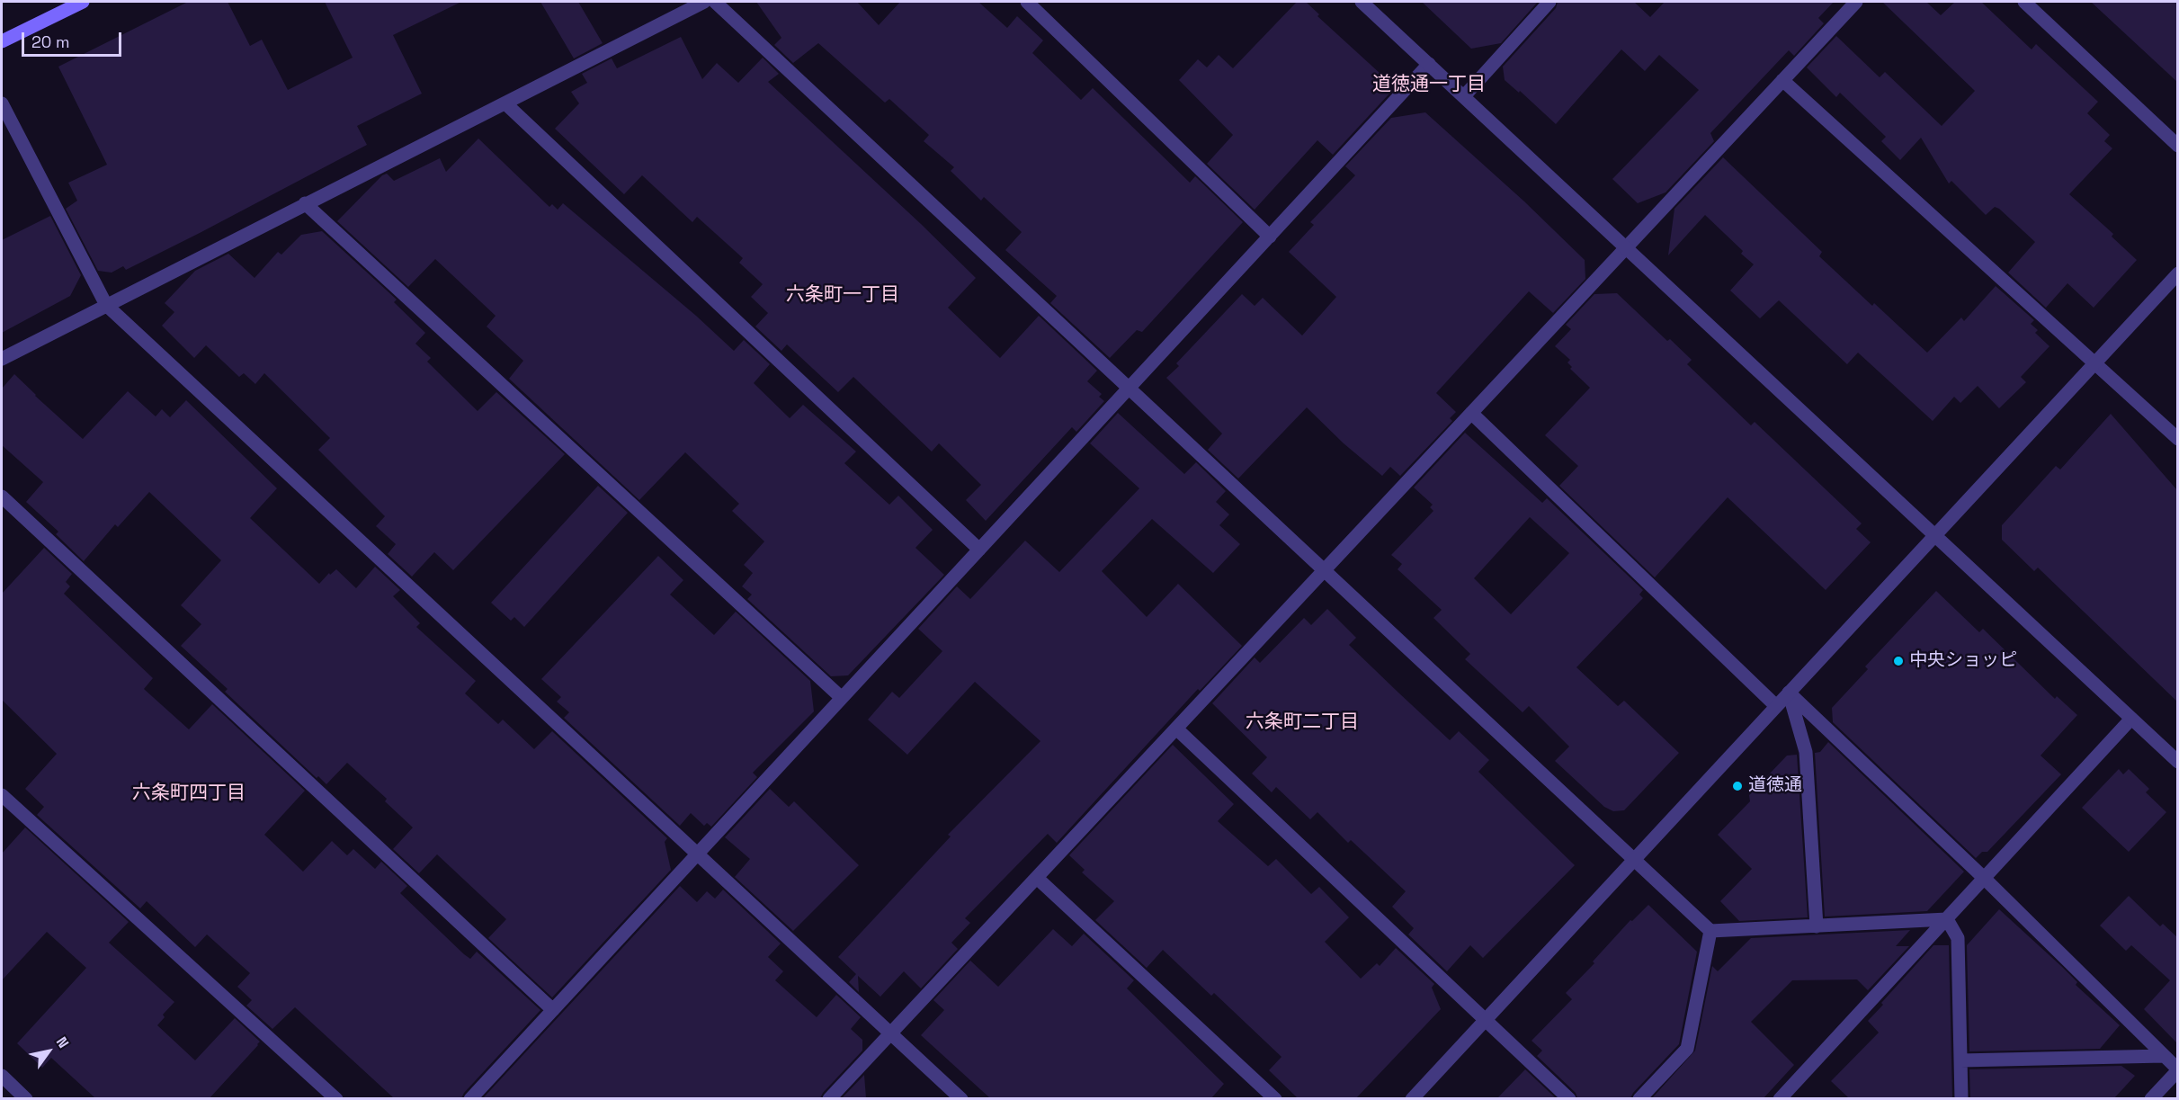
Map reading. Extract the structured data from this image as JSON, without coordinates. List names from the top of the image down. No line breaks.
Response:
{"districts":["道徳通一丁目","六条町一丁目","六条町二丁目","六条町四丁目"],"places":["中央ショッピ","道徳通"],"scale_bar":"20 m","north":"top right"}
